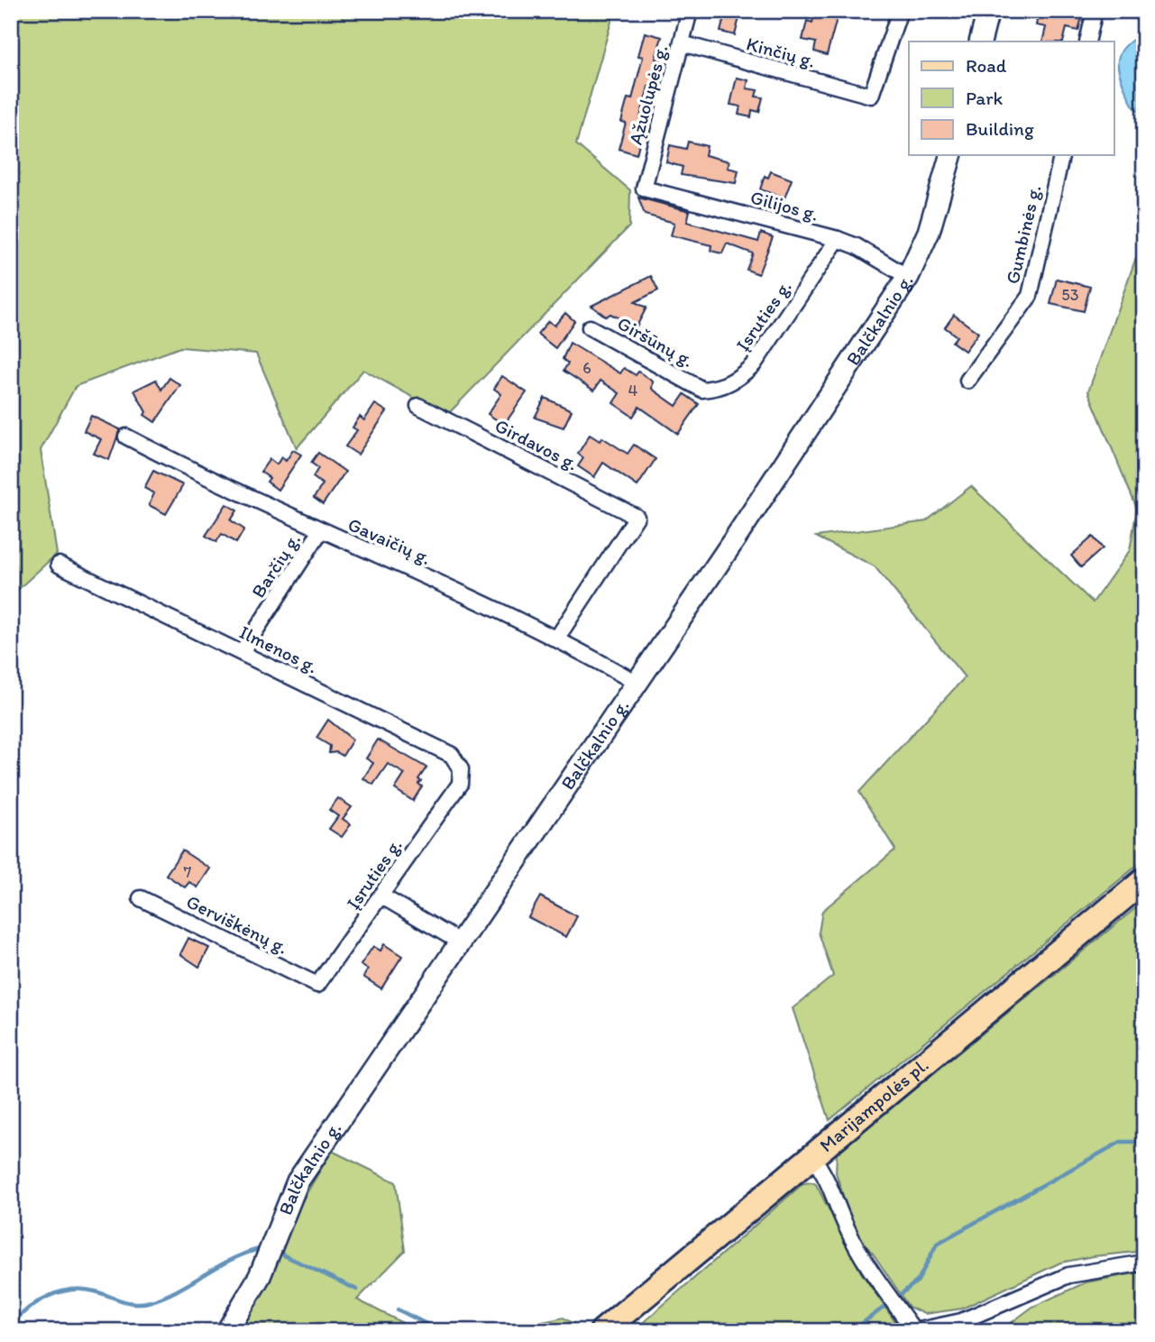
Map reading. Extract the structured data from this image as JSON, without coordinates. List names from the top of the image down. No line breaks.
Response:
{"streets":{"main road":["Marijampolės pl."],"street":["Kinčių g.","Ąžuolupės g.","Gilijos g.","Gumbinės g.","Įsruties g.","Balčkalnio g.","Giršūnų g.","Girdavos g.","Gavaičių g.","Barčių g.","Ilmenos g.","Gerviškėnų g."]},"crossings":[["Kinčių g.","Ąžuolupės g."],["Ąžuolupės g.","Gilijos g."],["Gilijos g.","Įsruties g."],["Gilijos g.","Balčkalnio g."],["Įsruties g.","Giršūnų g."],["Įsruties g.","Ilmenos g."],["Įsruties g.","Gerviškėnų g."],["Balčkalnio g.","Gavaičių g."],["Girdavos g.","Gavaičių g."],["Gavaičių g.","Barčių g."],["Barčių g.","Ilmenos g."]],"house_numbers":["53","6","4","7"],"legend":["Road","Park","Building"]}
